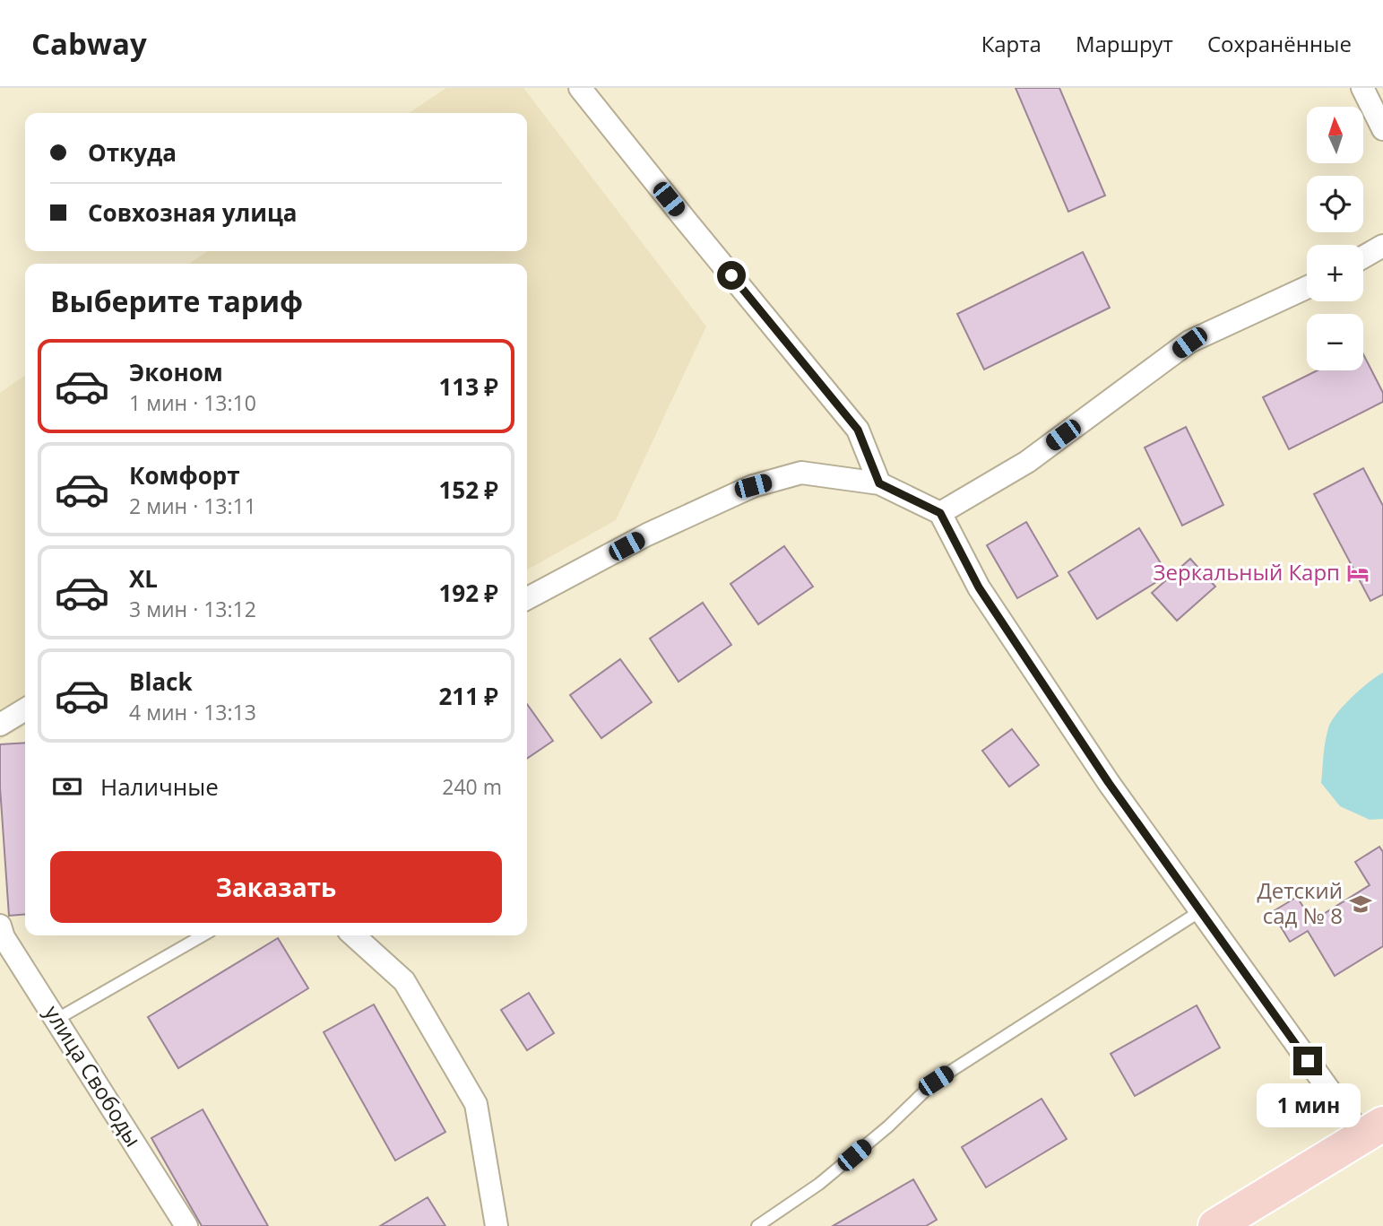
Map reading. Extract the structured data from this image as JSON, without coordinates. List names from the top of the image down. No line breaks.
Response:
{"streets":{"street":["улица Свободы"]},"places":{"hotel":["Зеркальный Карп"],"school or university":["Детский сад № 8"]},"north":"top","page":{"header":"Cabway","nav":["Карта","Маршрут","Сохранённые"],"map_buttons":["+","−"],"banner":["Откуда","Совхозная улица"],"heading":"Выберите тариф","list":[{"name":"Эконом","note":"1 мин · 13:10","value":"113 ₽"},{"name":"Комфорт","note":"2 мин · 13:11","value":"152 ₽"},{"name":"XL","note":"3 мин · 13:12","value":"192 ₽"},{"name":"Black","note":"4 мин · 13:13","value":"211 ₽"}],"pay":["Наличные","240 m"],"buttons":"Заказать","bubble":"1 мин"}}
